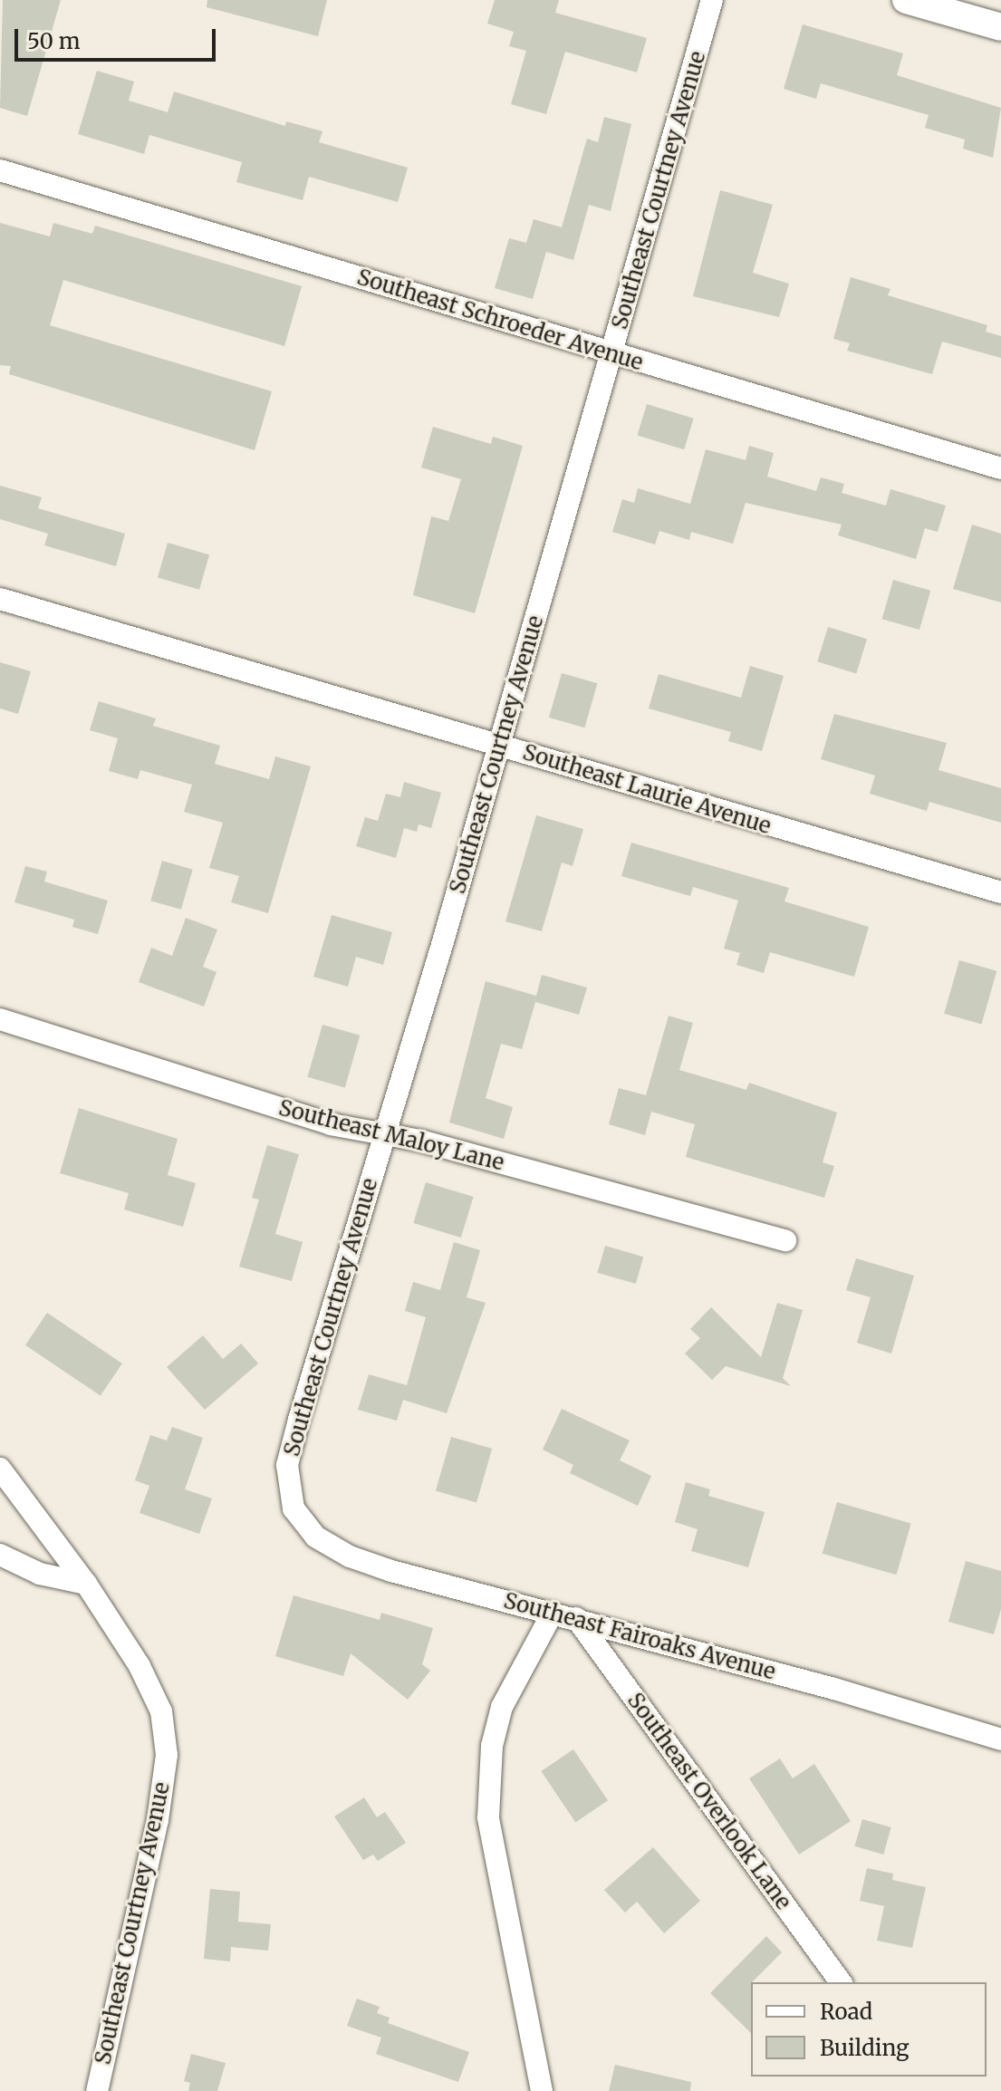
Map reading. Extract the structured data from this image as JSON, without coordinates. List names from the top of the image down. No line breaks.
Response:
{"streets":{"street":["Southeast Courtney Avenue","Southeast Schroeder Avenue","Southeast Laurie Avenue","Southeast Maloy Lane","Southeast Fairoaks Avenue","Southeast Overlook Lane"]},"crossings":[["Southeast Courtney Avenue","Southeast Schroeder Avenue"],["Southeast Courtney Avenue","Southeast Laurie Avenue"],["Southeast Courtney Avenue","Southeast Maloy Lane"],["Southeast Courtney Avenue","Southeast Fairoaks Avenue"],["Southeast Fairoaks Avenue","Southeast Overlook Lane"]],"legend":["Road","Building"],"scale_bar":"50 m"}
